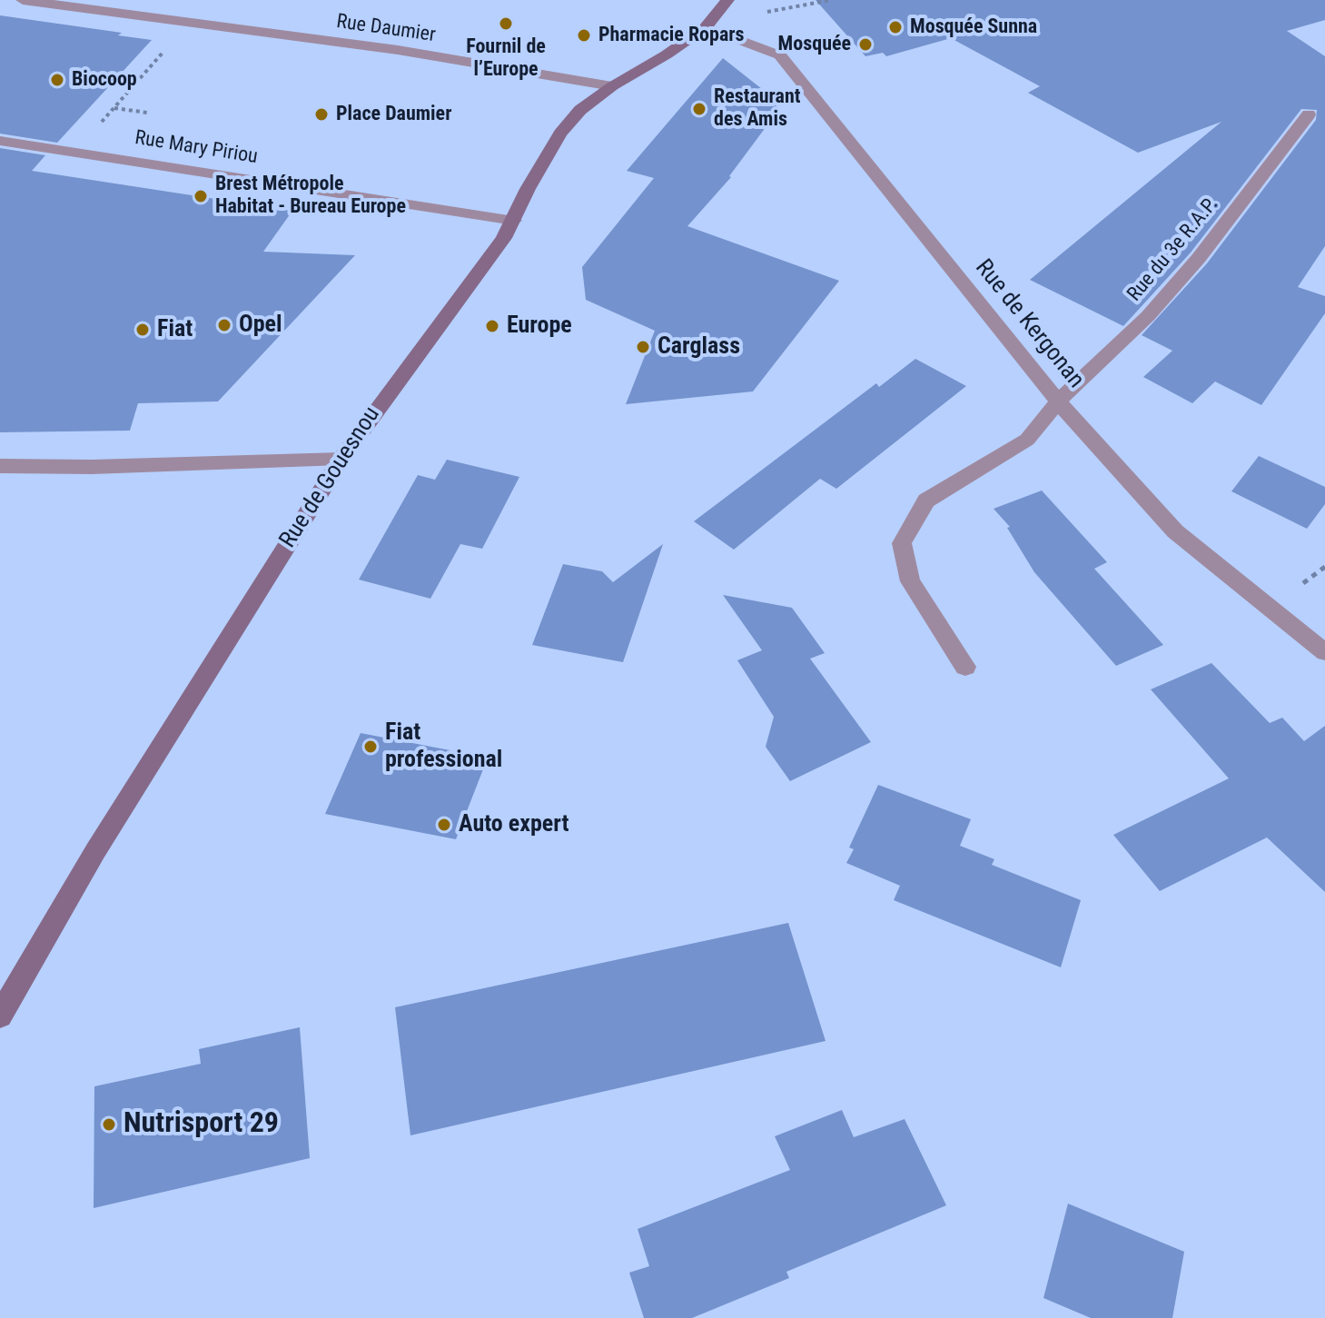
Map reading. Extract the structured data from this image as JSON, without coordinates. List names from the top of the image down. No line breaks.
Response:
{"streets":{"street":["Rue Daumier","Rue Mary Piriou","Rue du 3e R.A.P.","Rue de Kergonan","Rue de Gouesnou"]},"crossings":[["Rue Daumier","Rue de Gouesnou"],["Rue Mary Piriou","Rue de Gouesnou"],["Rue du 3e R.A.P.","Rue de Kergonan"],["Rue de Kergonan","Rue de Gouesnou"]],"places":["Fournil de l’Europe","Mosquée Sunna","Pharmacie Ropars","Mosquée","Biocoop","Restaurant des Amis","Place Daumier","Brest Métropole Habitat - Bureau Europe","Opel","Europe","Fiat","Carglass","Fiat professional","Auto expert","Nutrisport 29"]}
